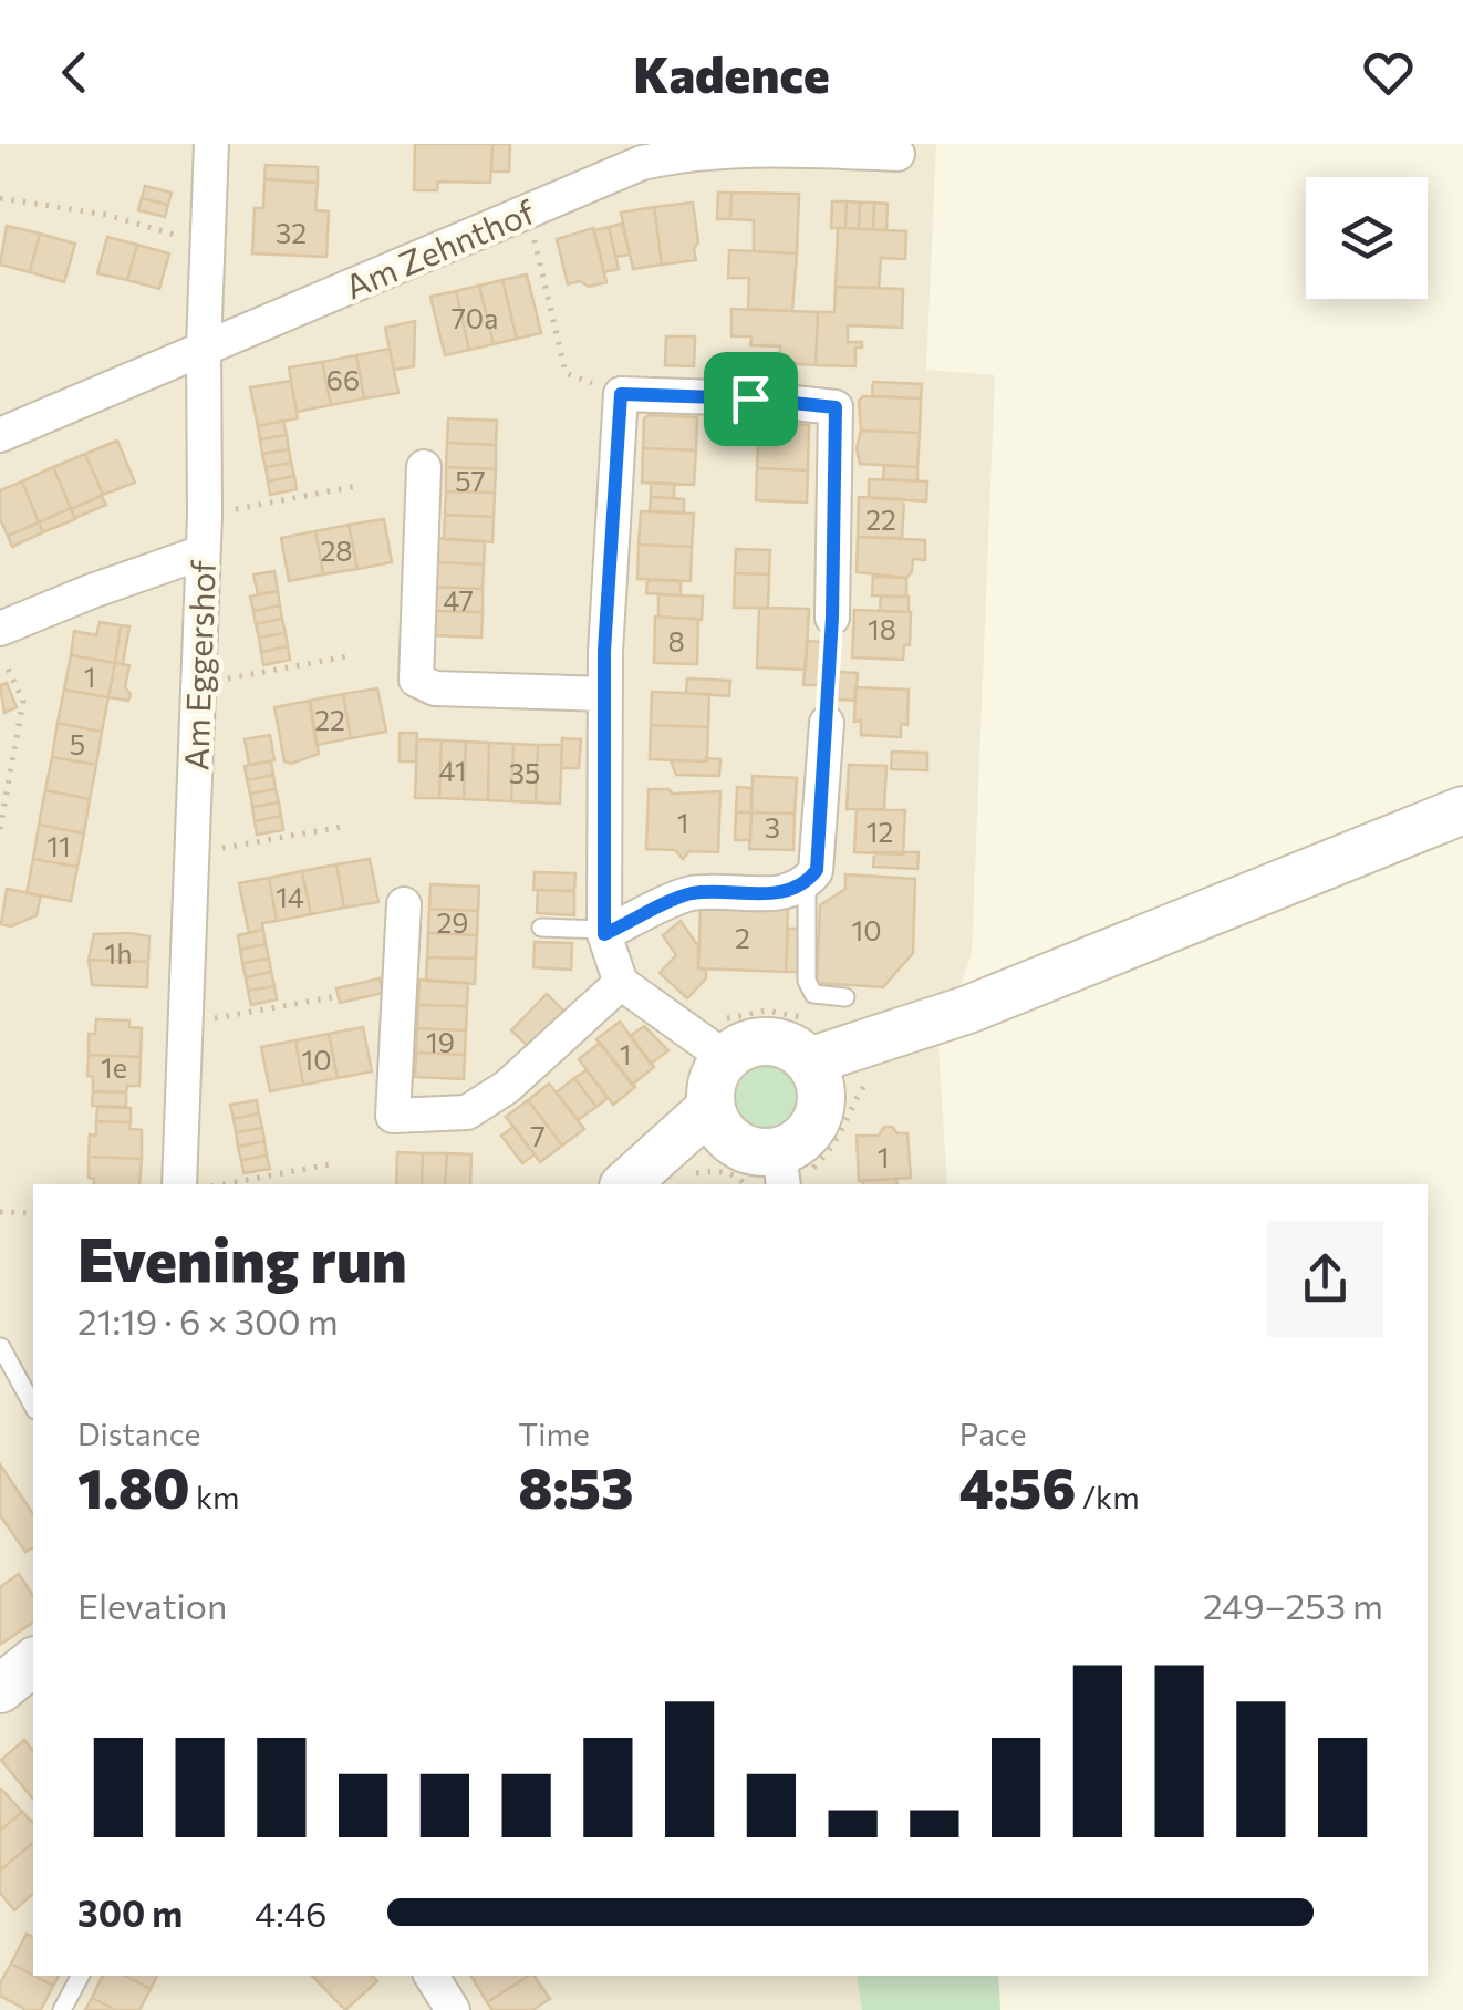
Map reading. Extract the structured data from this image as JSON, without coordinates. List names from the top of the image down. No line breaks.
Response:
{"streets":{"street":["Am Zehnthof","Am Eggershof"]},"crossings":[["Am Zehnthof","Am Eggershof"]],"house_numbers":["32","70a","66","57","22","28","47","18","8","1","22","5","41","35","1","3","12","11","14","29","10","2","1h","19","1","10","1e","7","1"],"page":{"header":"Kadence","heading":["Evening run","21:19 · 6 × 300 m"],"stats":[["Distance","1.80 km"],["Time","8:53"],["Pace","4:56 /km"]],"chart":["Elevation","249–253 m"],"list":[{"name":"300 m","note":"4:46"}]}}
